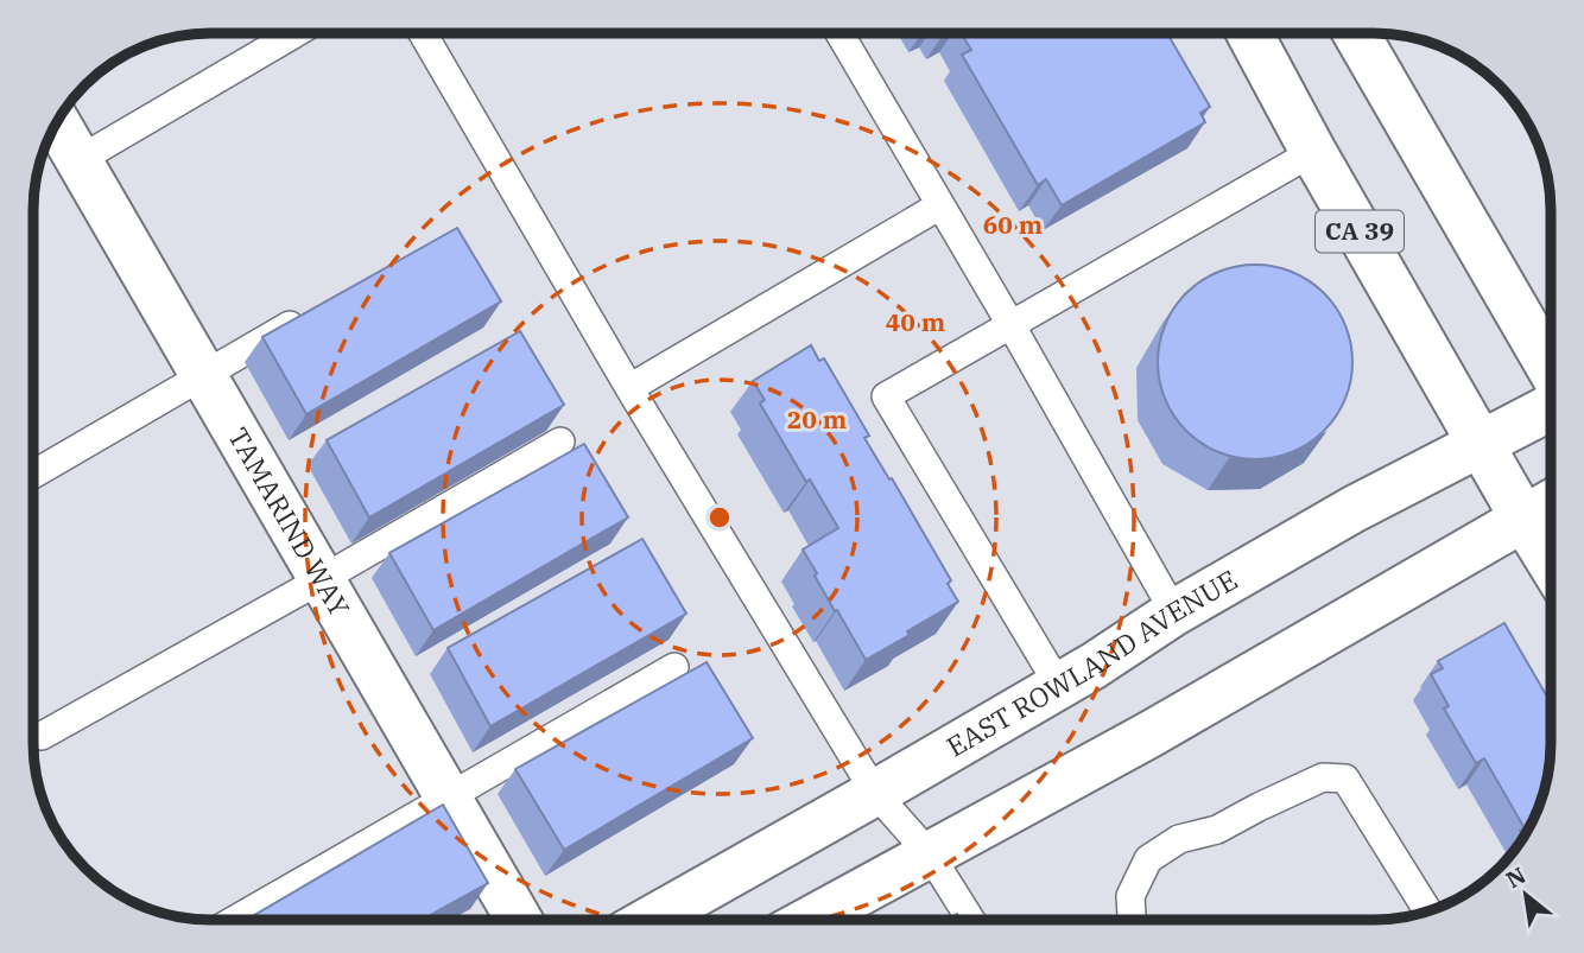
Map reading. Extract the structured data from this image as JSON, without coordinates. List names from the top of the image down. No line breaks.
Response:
{"streets":{"street":["CA 39","TAMARIND WAY","EAST ROWLAND AVENUE"]},"crossings":[["CA 39","EAST ROWLAND AVENUE"]],"north":"top left","rings":["60 m","40 m","20 m"]}
